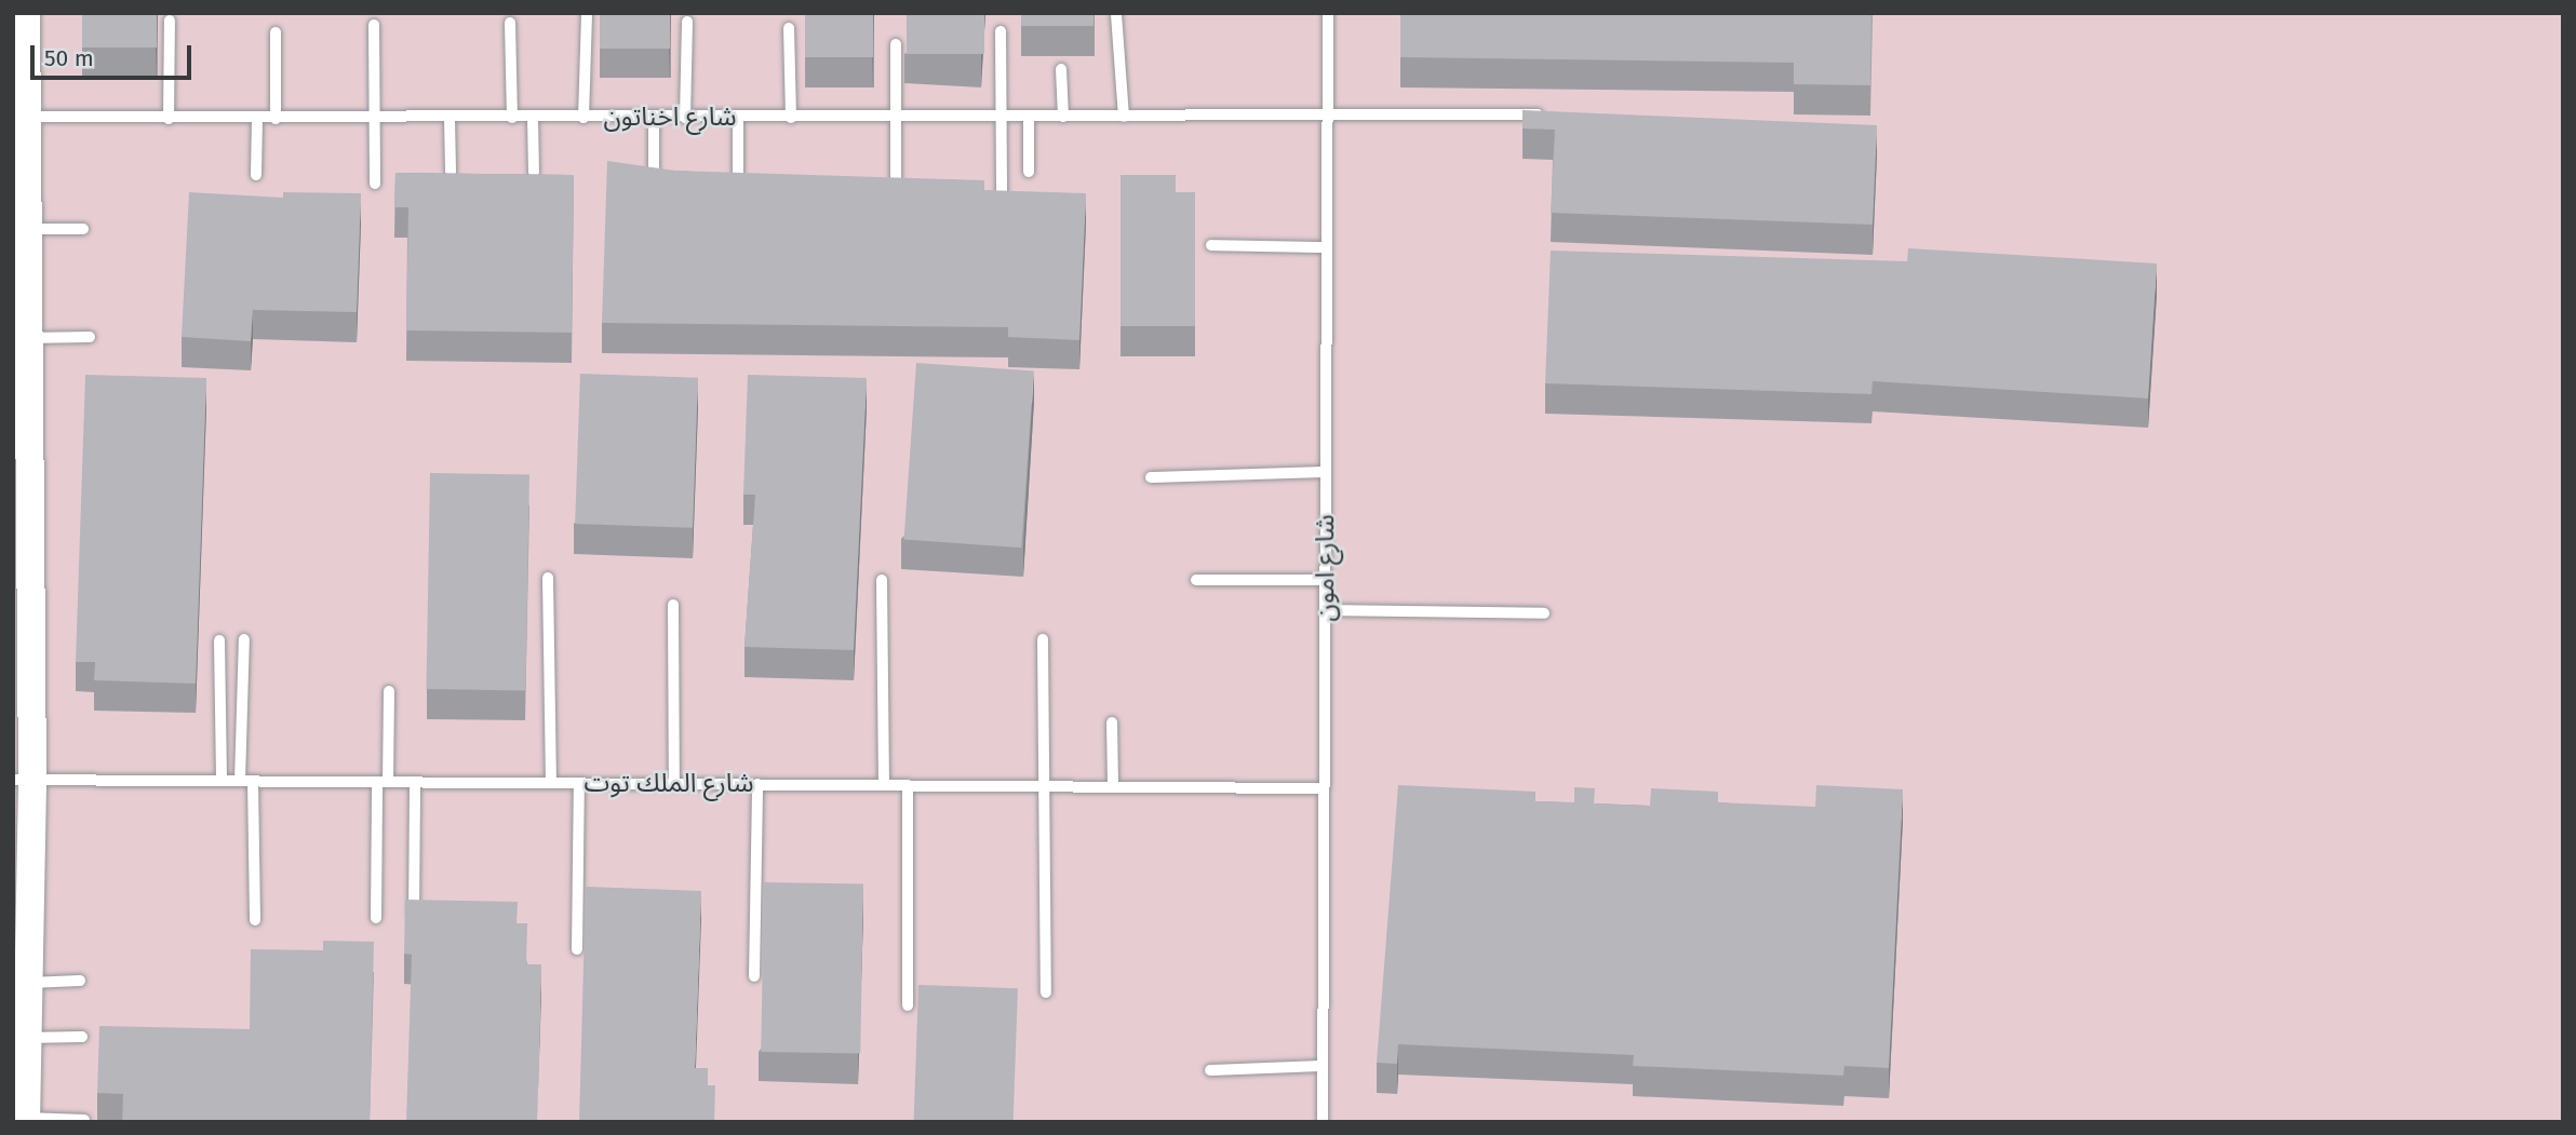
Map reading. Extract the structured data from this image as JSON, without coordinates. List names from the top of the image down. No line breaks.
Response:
{"streets":{"lane":["شارع اخناتون","شارع امون","شارع الملك توت"]},"crossings":[["شارع اخناتون","شارع امون"],["شارع امون","شارع الملك توت"]],"scale_bar":"50 m"}
